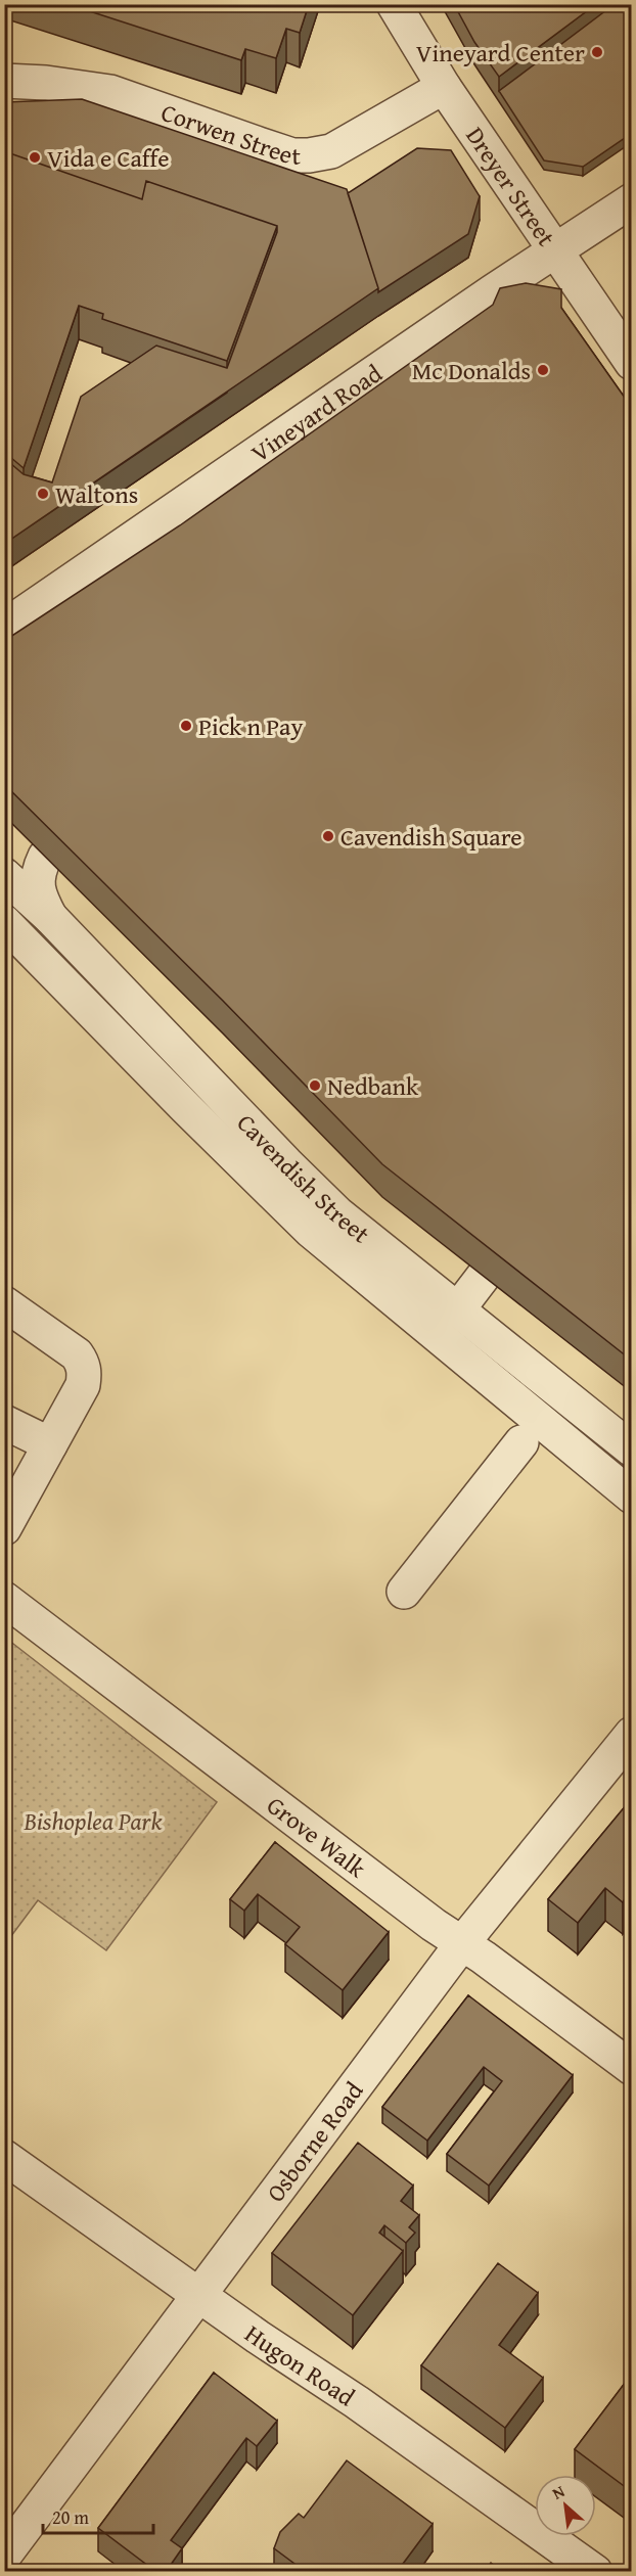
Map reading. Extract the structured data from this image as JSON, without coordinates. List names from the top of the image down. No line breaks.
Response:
{"streets":{"street":["Corwen Street","Dreyer Street","Vineyard Road","Cavendish Street","Grove Walk","Osborne Road","Hugon Road"]},"crossings":[["Corwen Street","Dreyer Street"],["Dreyer Street","Vineyard Road"],["Grove Walk","Osborne Road"],["Osborne Road","Hugon Road"]],"parks":["Bishoplea Park"],"places":["Vineyard Center","Vida e Caffe","Mc Donalds","Waltons","Pick n Pay","Cavendish Square","Nedbank"],"scale_bar":"20 m","north":"top left"}
